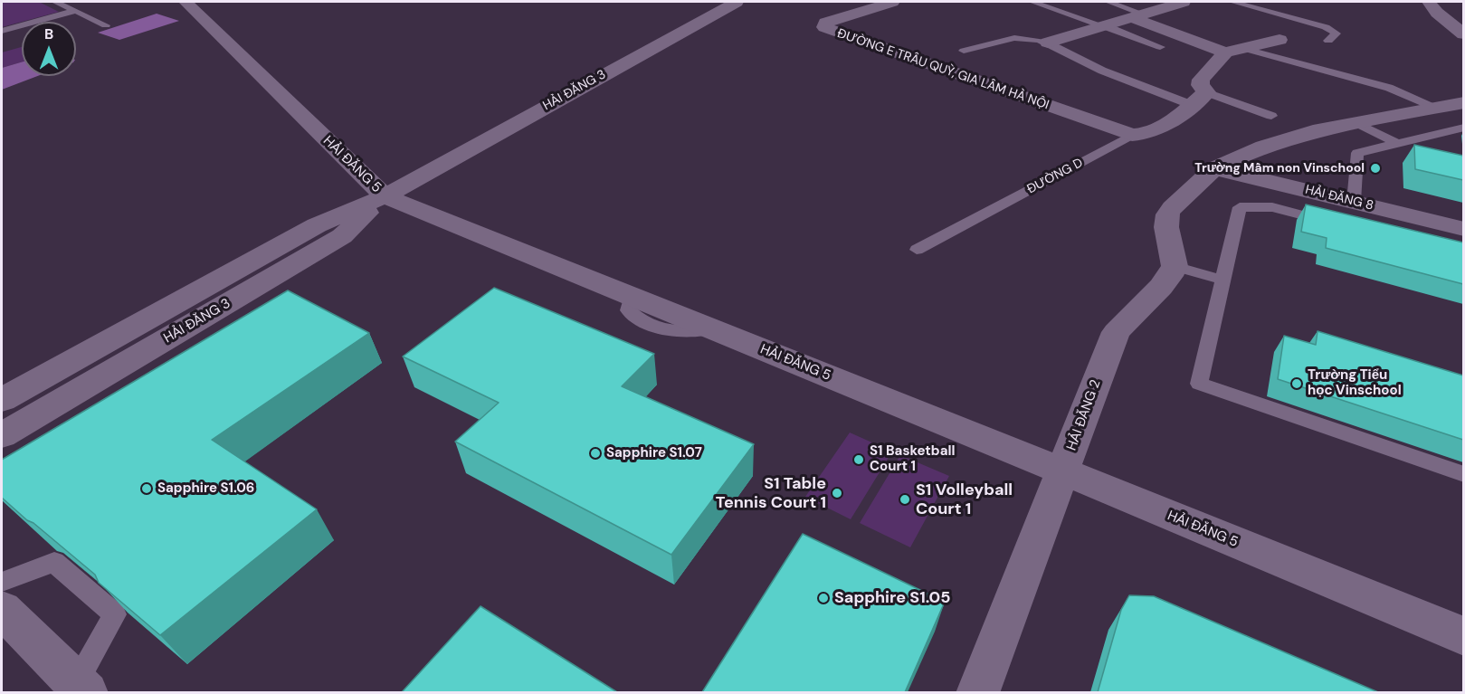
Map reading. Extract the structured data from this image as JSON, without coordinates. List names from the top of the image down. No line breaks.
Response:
{"streets":{"street":["ĐƯỜNG E TRÂU QUỲ, GIA LÂM HÀ NỘI","HẢI ĐĂNG 3","HẢI ĐĂNG 5","ĐƯỜNG D","HẢI ĐĂNG 8","HẢI ĐĂNG 2"]},"crossings":[["ĐƯỜNG E TRÂU QUỲ, GIA LÂM HÀ NỘI","ĐƯỜNG D"],["HẢI ĐĂNG 3","HẢI ĐĂNG 5"],["HẢI ĐĂNG 5","HẢI ĐĂNG 2"]],"places":["Trường Mầm non Vinschool","Trường Tiểu học Vinschool","Sapphire S1.07","S1 Basketball Court 1","Sapphire S1.06","S1 Table Tennis Court 1","S1 Volleyball Court 1","Sapphire S1.05"],"north":"top"}
